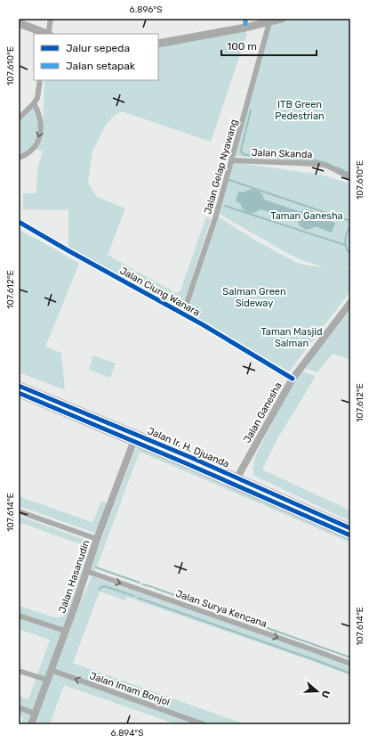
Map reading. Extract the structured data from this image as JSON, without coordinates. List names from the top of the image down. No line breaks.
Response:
{"streets":{"main road":["Jalan Ir. H. Djuanda"],"street":["Jalan Skanda","Jalan Gelap Nyawang","Jalan Ciung Wanara","Jalan Ganesha","Jalan Hasanudin","Jalan Surya Kencana","Jalan Imam Bonjol"]},"crossings":[["Jalan Skanda","Jalan Gelap Nyawang"],["Jalan Gelap Nyawang","Jalan Ciung Wanara"],["Jalan Ciung Wanara","Jalan Ganesha"],["Jalan Ganesha","Jalan Ir. H. Djuanda"],["Jalan Ir. H. Djuanda","Jalan Hasanudin"],["Jalan Hasanudin","Jalan Surya Kencana"],["Jalan Hasanudin","Jalan Imam Bonjol"]],"one_way":["Jalan Surya Kencana","Jalan Imam Bonjol"],"parks":["ITB Green Pedestrian","Taman Ganesha","Salman Green Sideway","Taman Masjid Salman"],"legend":["Jalur sepeda","Jalan setapak"],"scale_bar":"100 m","north":"right","coordinates":["6.896°S","107.610°E","107.612°E","107.614°E","6.894°S"]}
